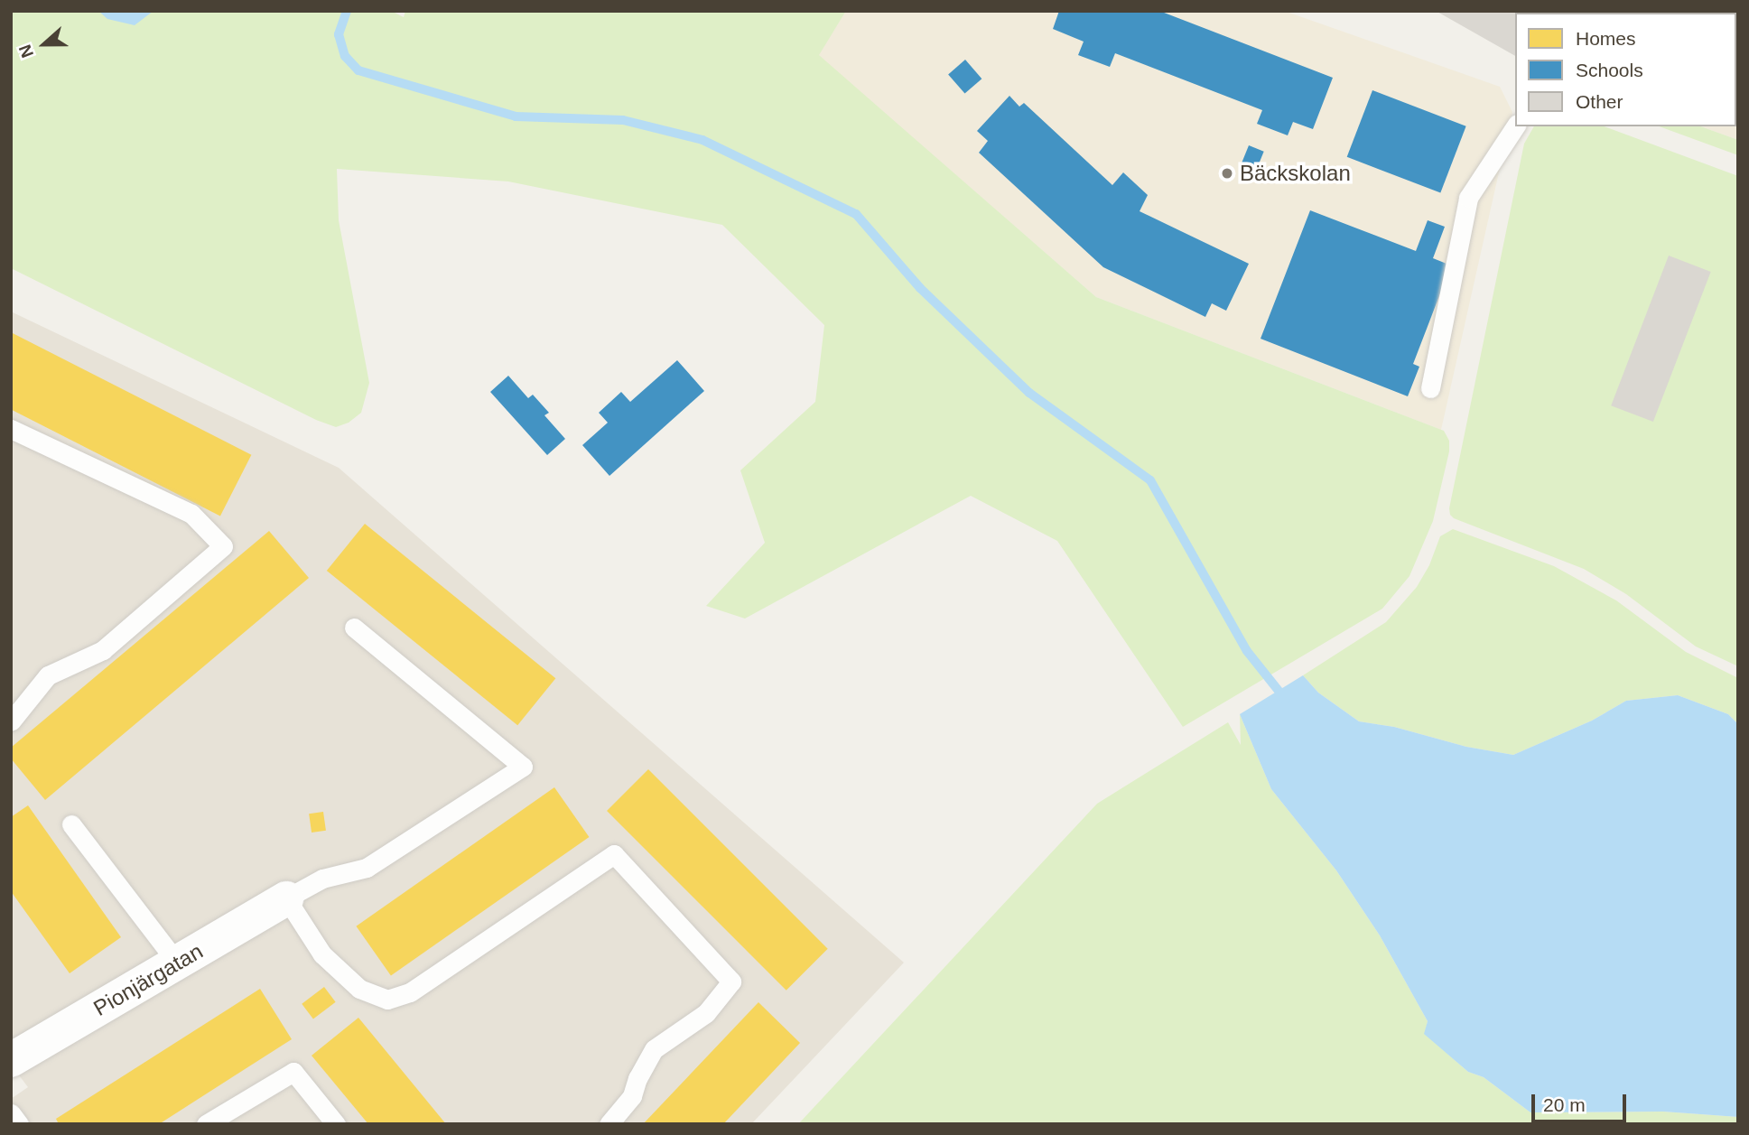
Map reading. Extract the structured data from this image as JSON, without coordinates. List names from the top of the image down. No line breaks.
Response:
{"streets":{"street":["Pionjärgatan"]},"places":["Bäckskolan"],"legend":["Homes","Schools","Other"],"scale_bar":"20 m","north":"left"}
